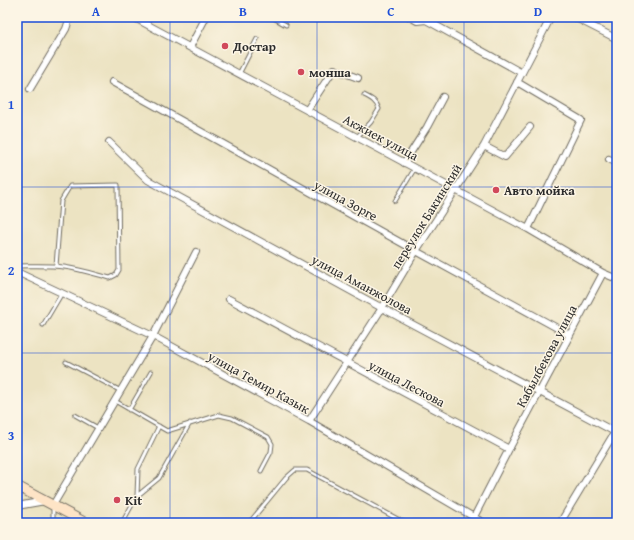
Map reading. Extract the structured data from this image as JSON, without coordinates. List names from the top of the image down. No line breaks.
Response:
{"streets":{"street":["Акжиек улица","улица Зорге","переулок Бакинский","улица Аманжолова","Кабылбекова улица","улица Темир Казык","улица Лескова"]},"crossings":[["Акжиек улица","переулок Бакинский"],["Акжиек улица","Кабылбекова улица"],["улица Зорге","переулок Бакинский"],["улица Зорге","Кабылбекова улица"],["переулок Бакинский","улица Аманжолова"],["переулок Бакинский","улица Темир Казык"],["переулок Бакинский","улица Лескова"],["улица Аманжолова","Кабылбекова улица"],["Кабылбекова улица","улица Лескова"]],"places":["Достар","монша","Авто мойка","Kit"],"grid":{"columns":["A","B","C","D"],"rows":["1","2","3"]}}
